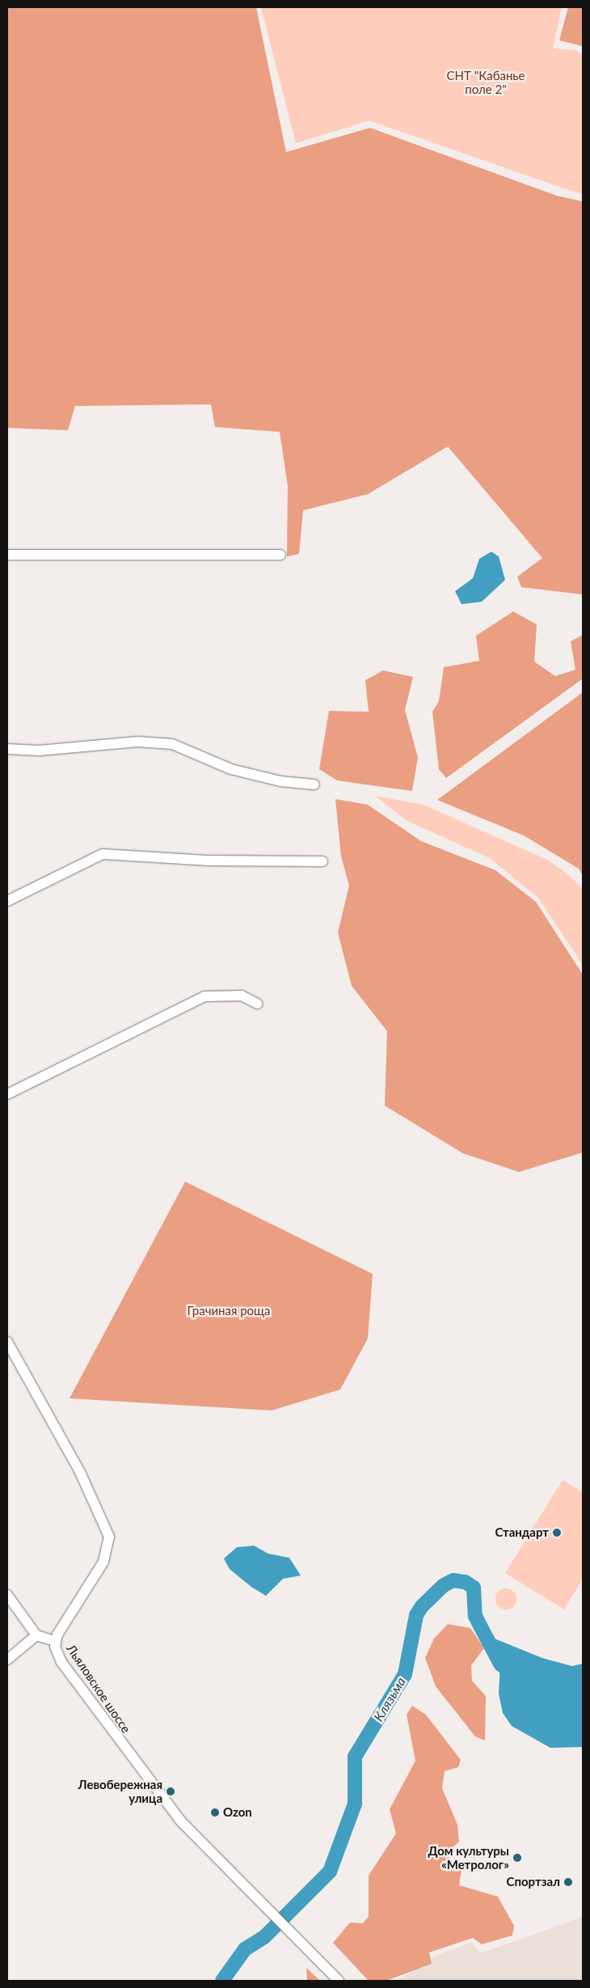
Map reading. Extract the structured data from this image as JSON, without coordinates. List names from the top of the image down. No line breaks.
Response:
{"streets":{"street":["Льяловское шоссе"]},"water":["Клязьма"],"parks":["СНТ \"Кабанье поле 2\"","Грачиная роща"],"places":["Стандарт","Левобережная улица","Ozon","Дом культуры «Метролог»","Спортзал"]}
